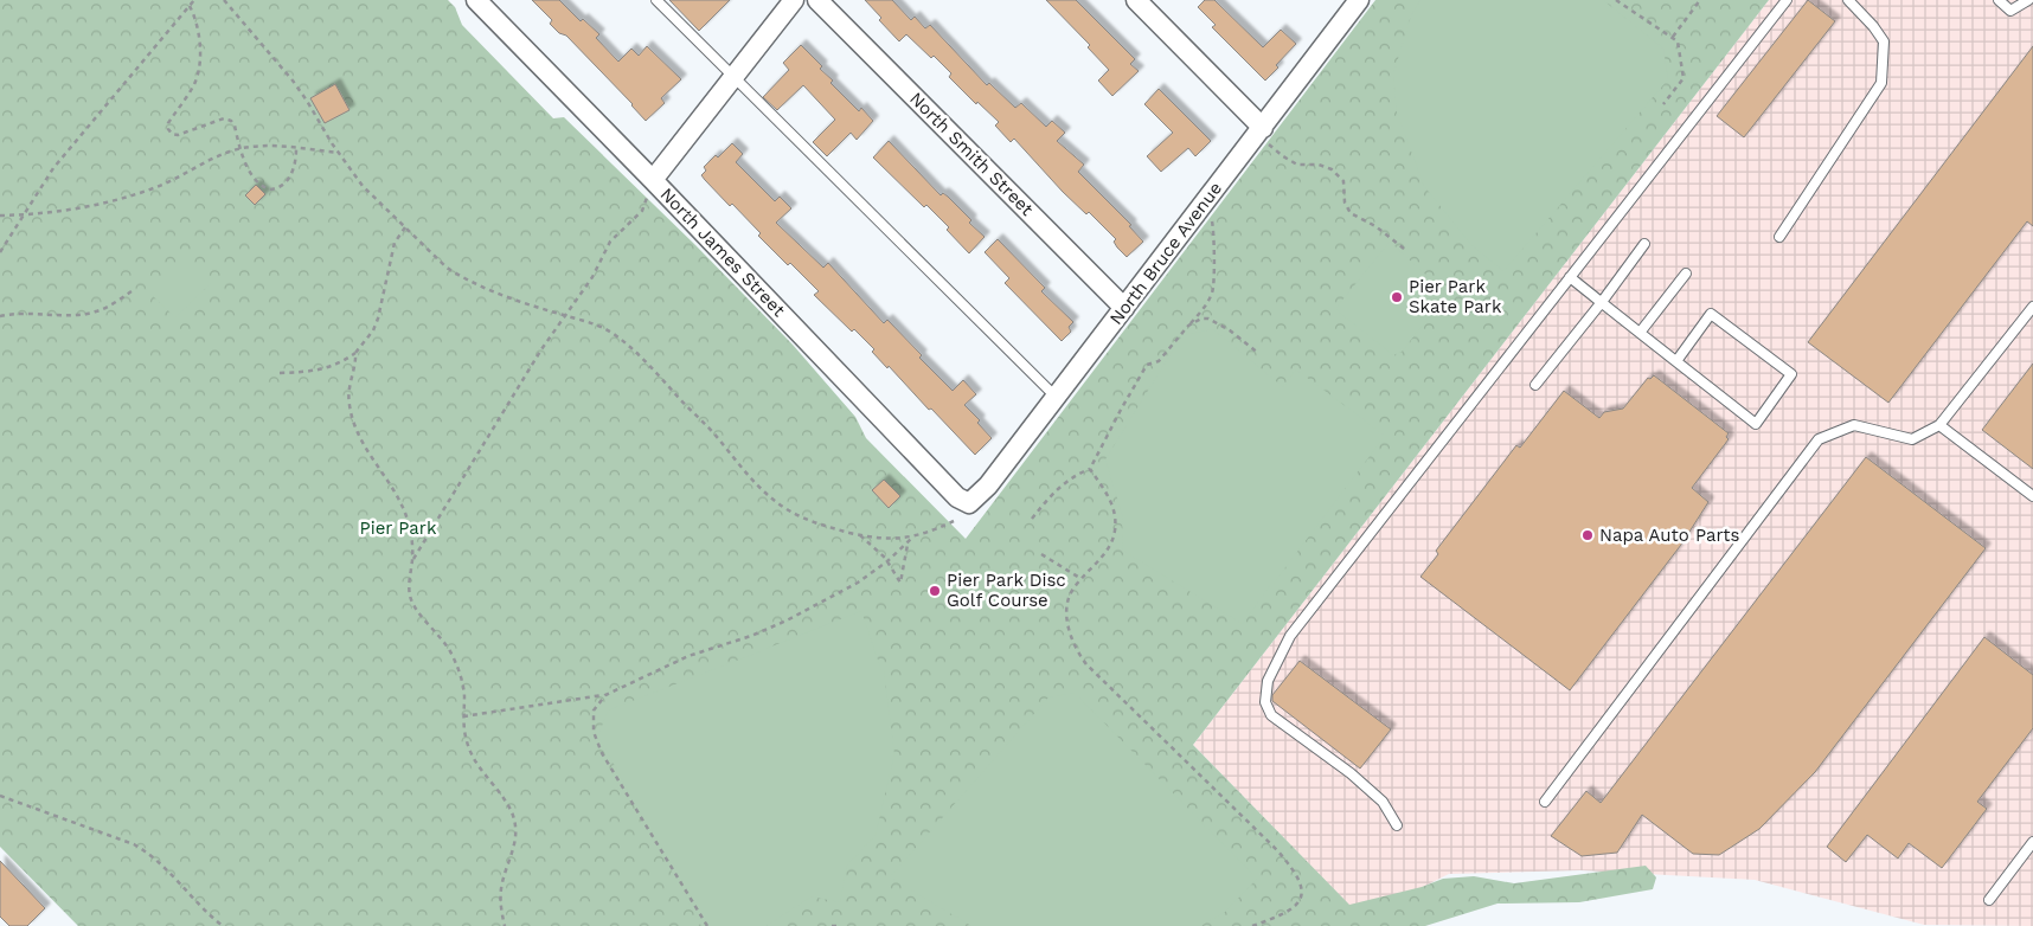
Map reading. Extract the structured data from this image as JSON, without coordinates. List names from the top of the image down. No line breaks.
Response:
{"streets":{"street":["North Smith Street","North James Street","North Bruce Avenue"]},"crossings":[["North Smith Street","North Bruce Avenue"],["North James Street","North Bruce Avenue"]],"parks":["Pier Park"],"places":["Pier Park Skate Park","Napa Auto Parts","Pier Park Disc Golf Course"]}
